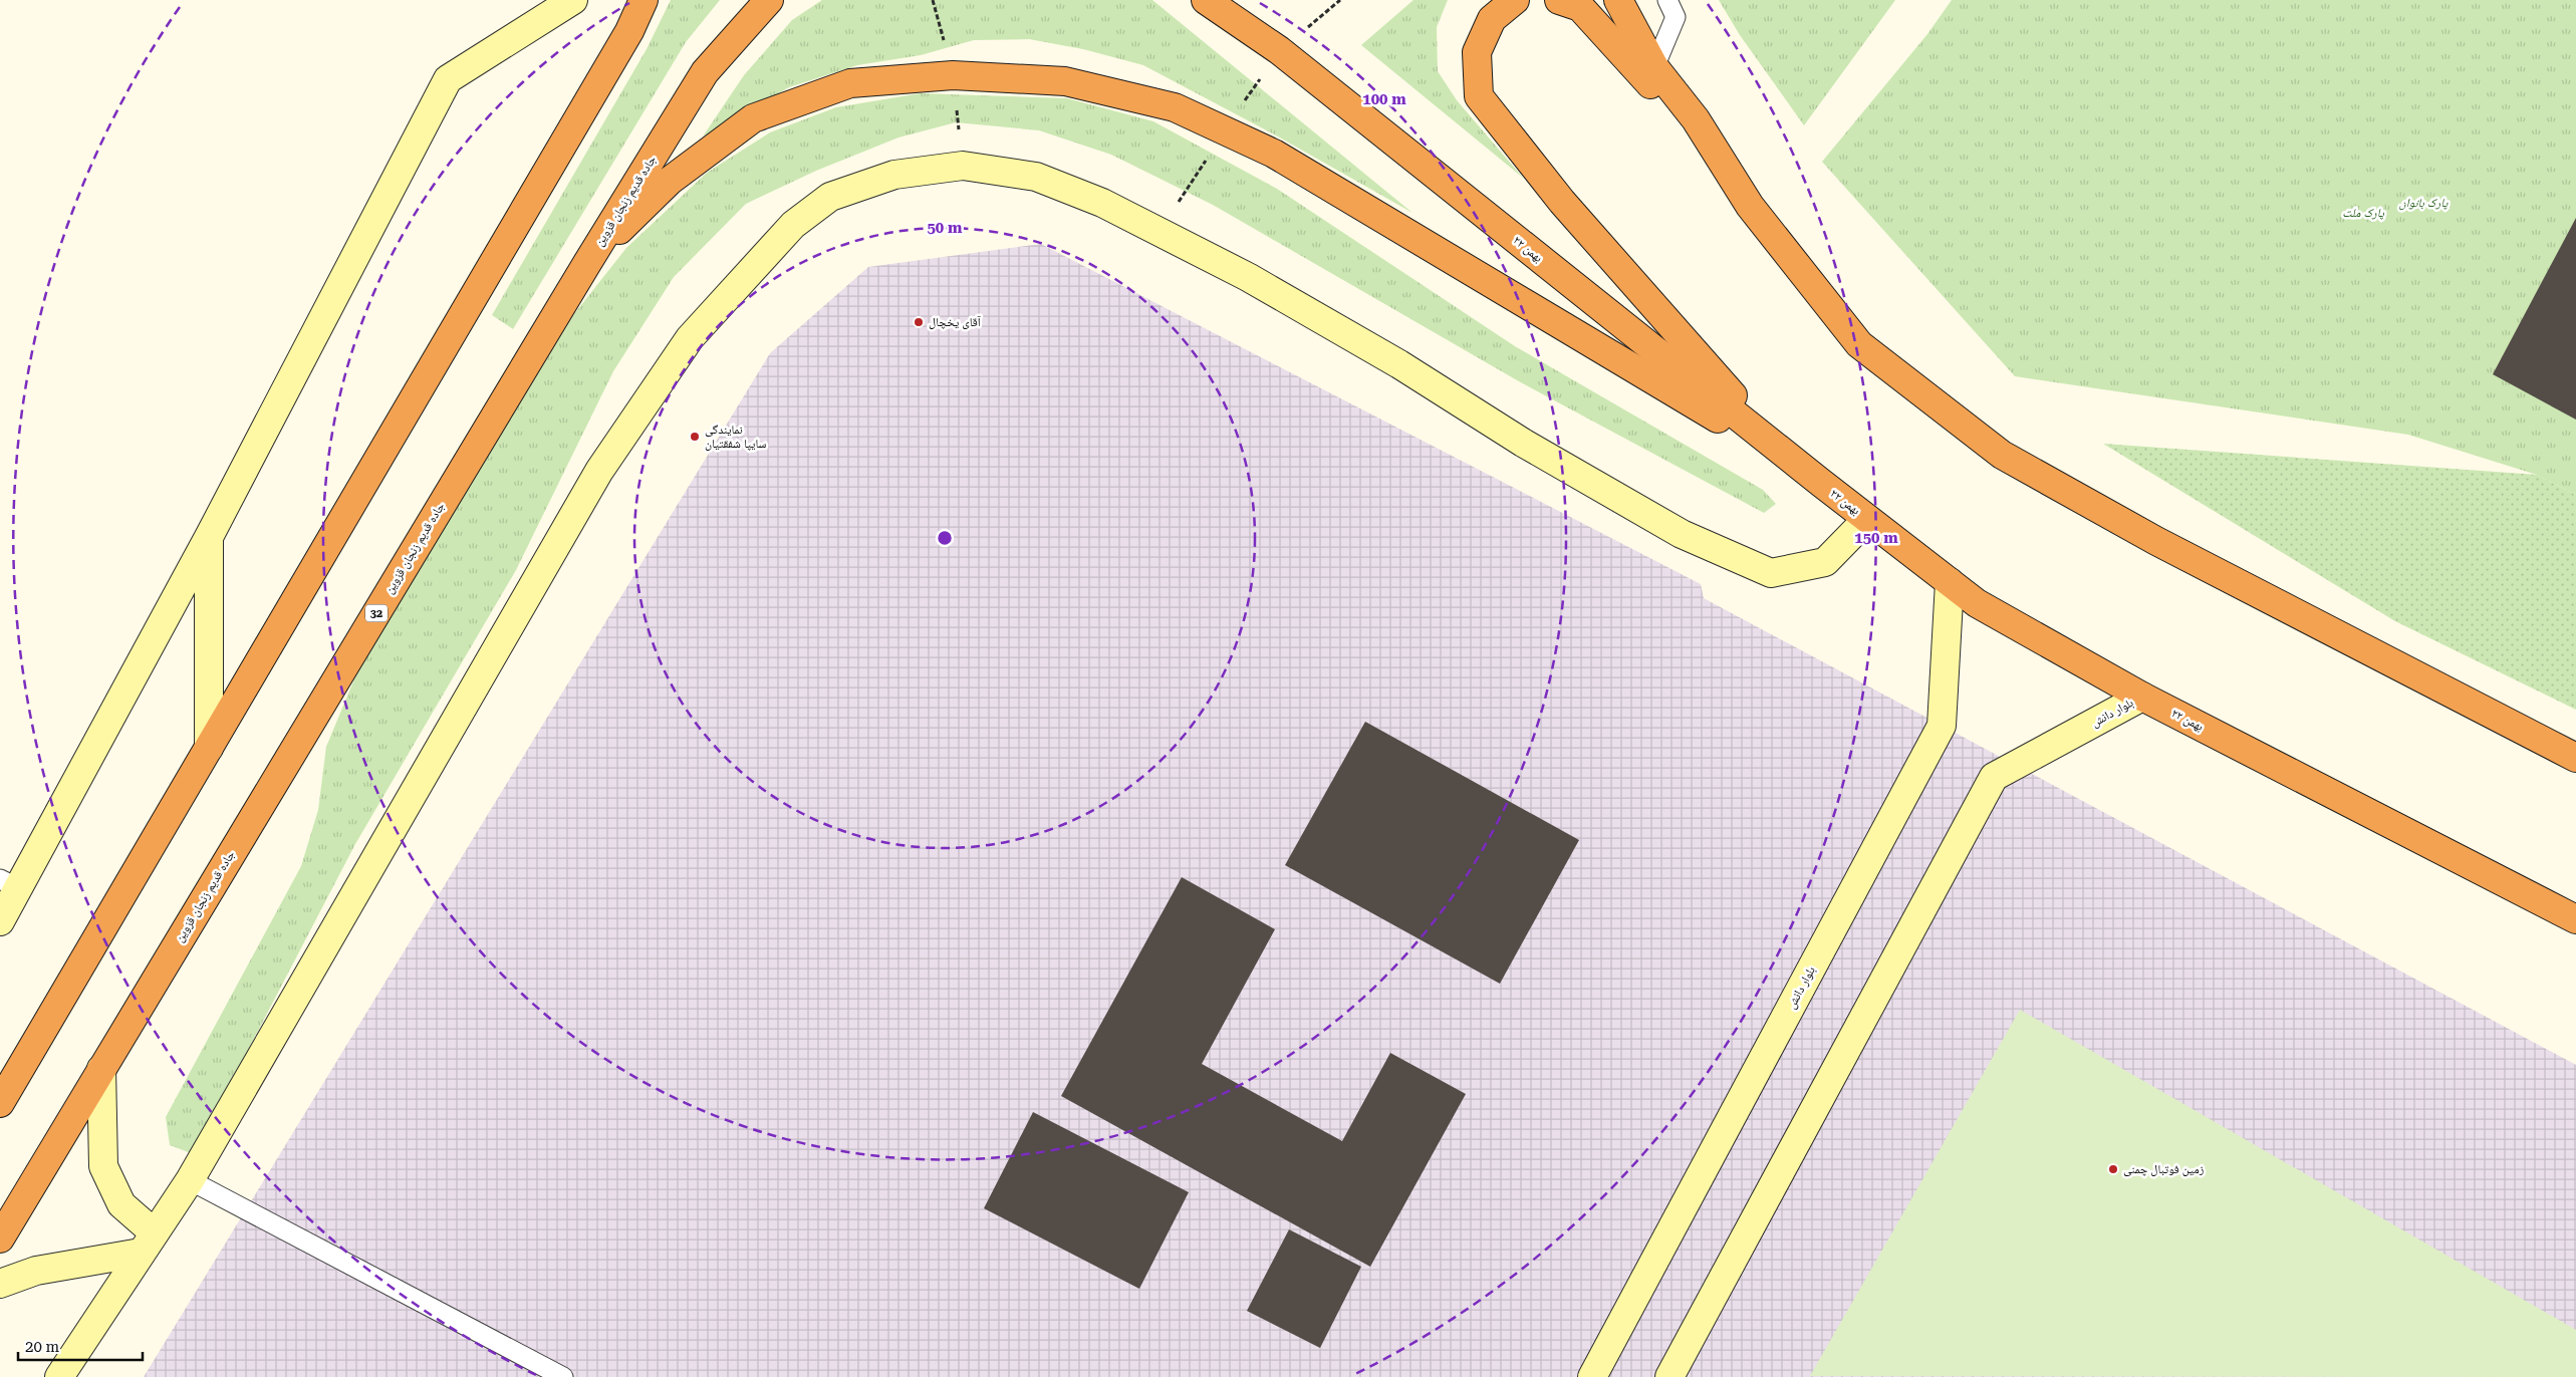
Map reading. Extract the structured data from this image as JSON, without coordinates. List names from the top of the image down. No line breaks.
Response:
{"streets":{"highway":["جاده قدیم زنجان قزوین","۲۲ بهمن","32"],"street":["بلوار دانش"]},"crossings":[["۲۲ بهمن","بلوار دانش"]],"parks":["پارک بانوان","پارک ملت"],"places":["آقای یخچال","نمایندگی سایپا شفقتیان","زمین فوتبال چمنی"],"scale_bar":"20 m","rings":["100 m","50 m","150 m"]}
